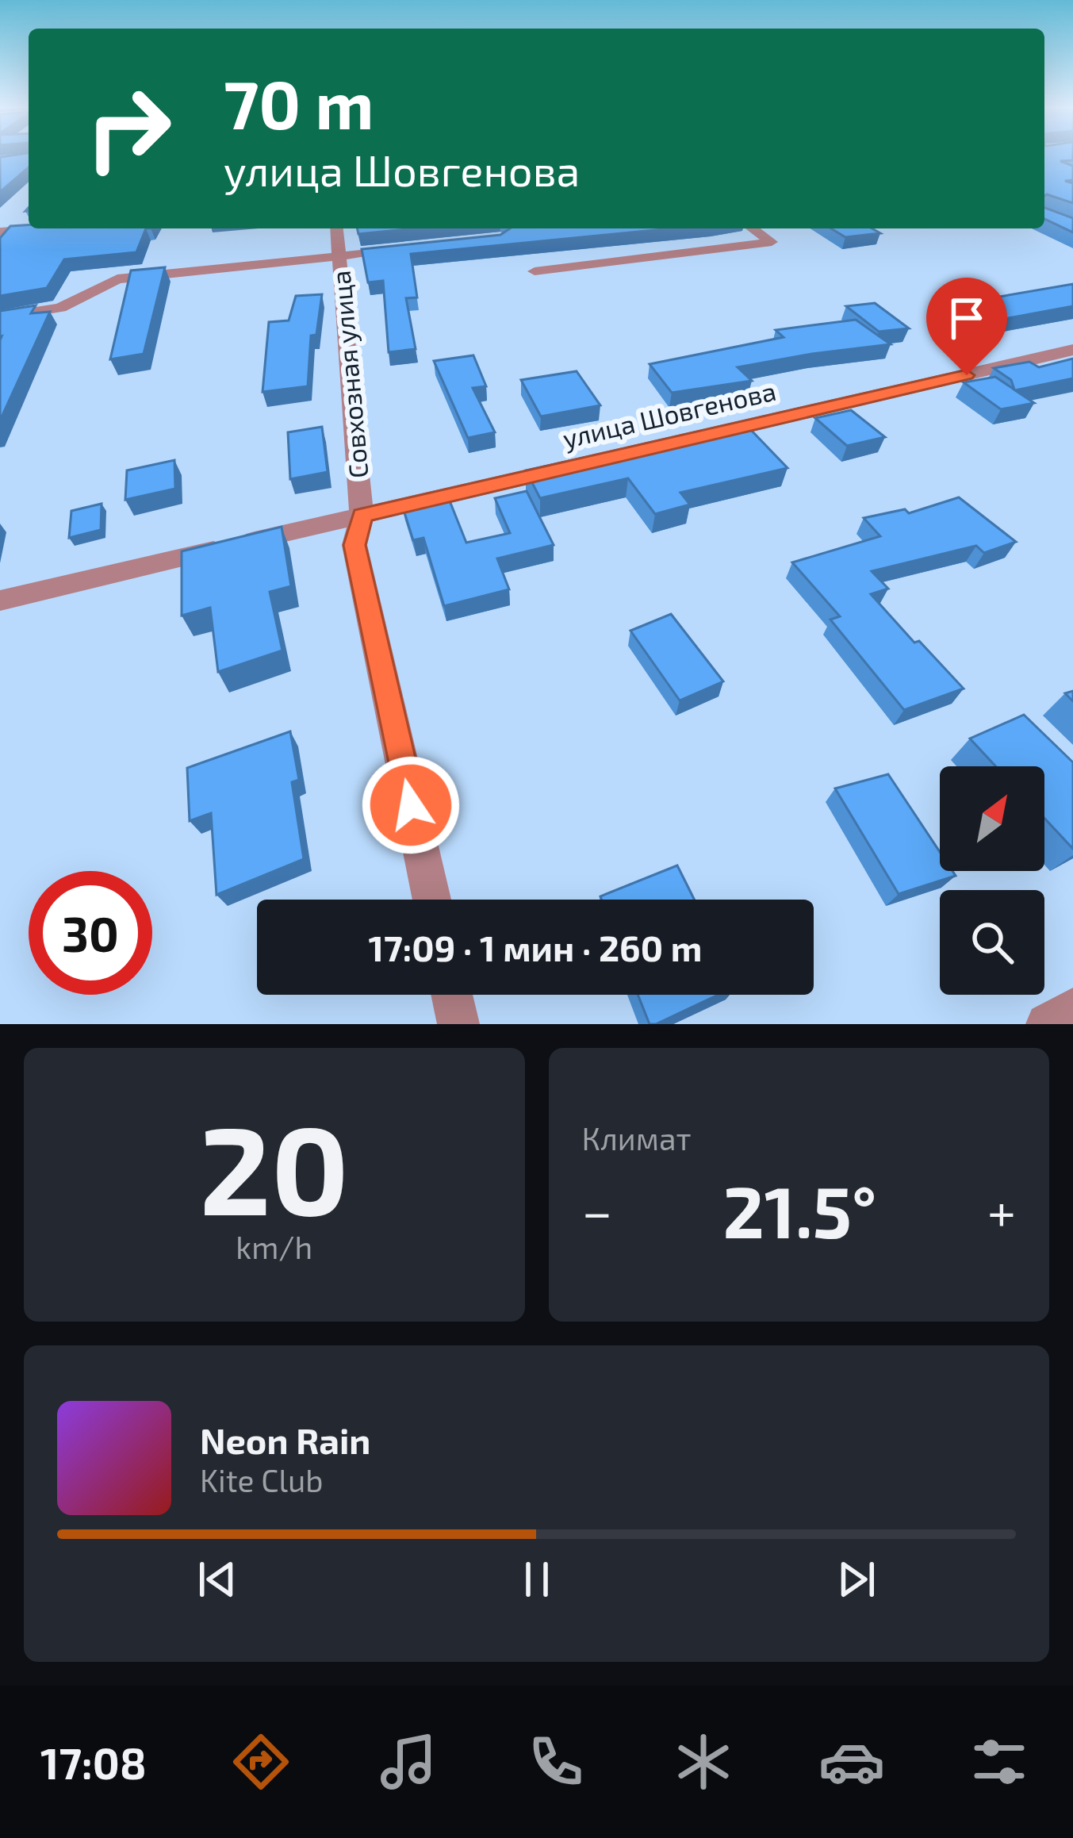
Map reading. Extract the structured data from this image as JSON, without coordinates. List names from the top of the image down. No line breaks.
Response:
{"streets":{"street":["Совхозная улица","улица Шовгенова"]},"crossings":[["Совхозная улица","улица Шовгенова"]],"north":"top right","page":{"turn":["70 m","улица Шовгенова"],"limit":"30","trip":"17:09 · 1 мин · 260 m","tile":[["20","km/h"],"Климат"],"heat":["−","21.5°","+"],"song":["Neon Rain","Kite Club"],"tabs":"17:08"}}
